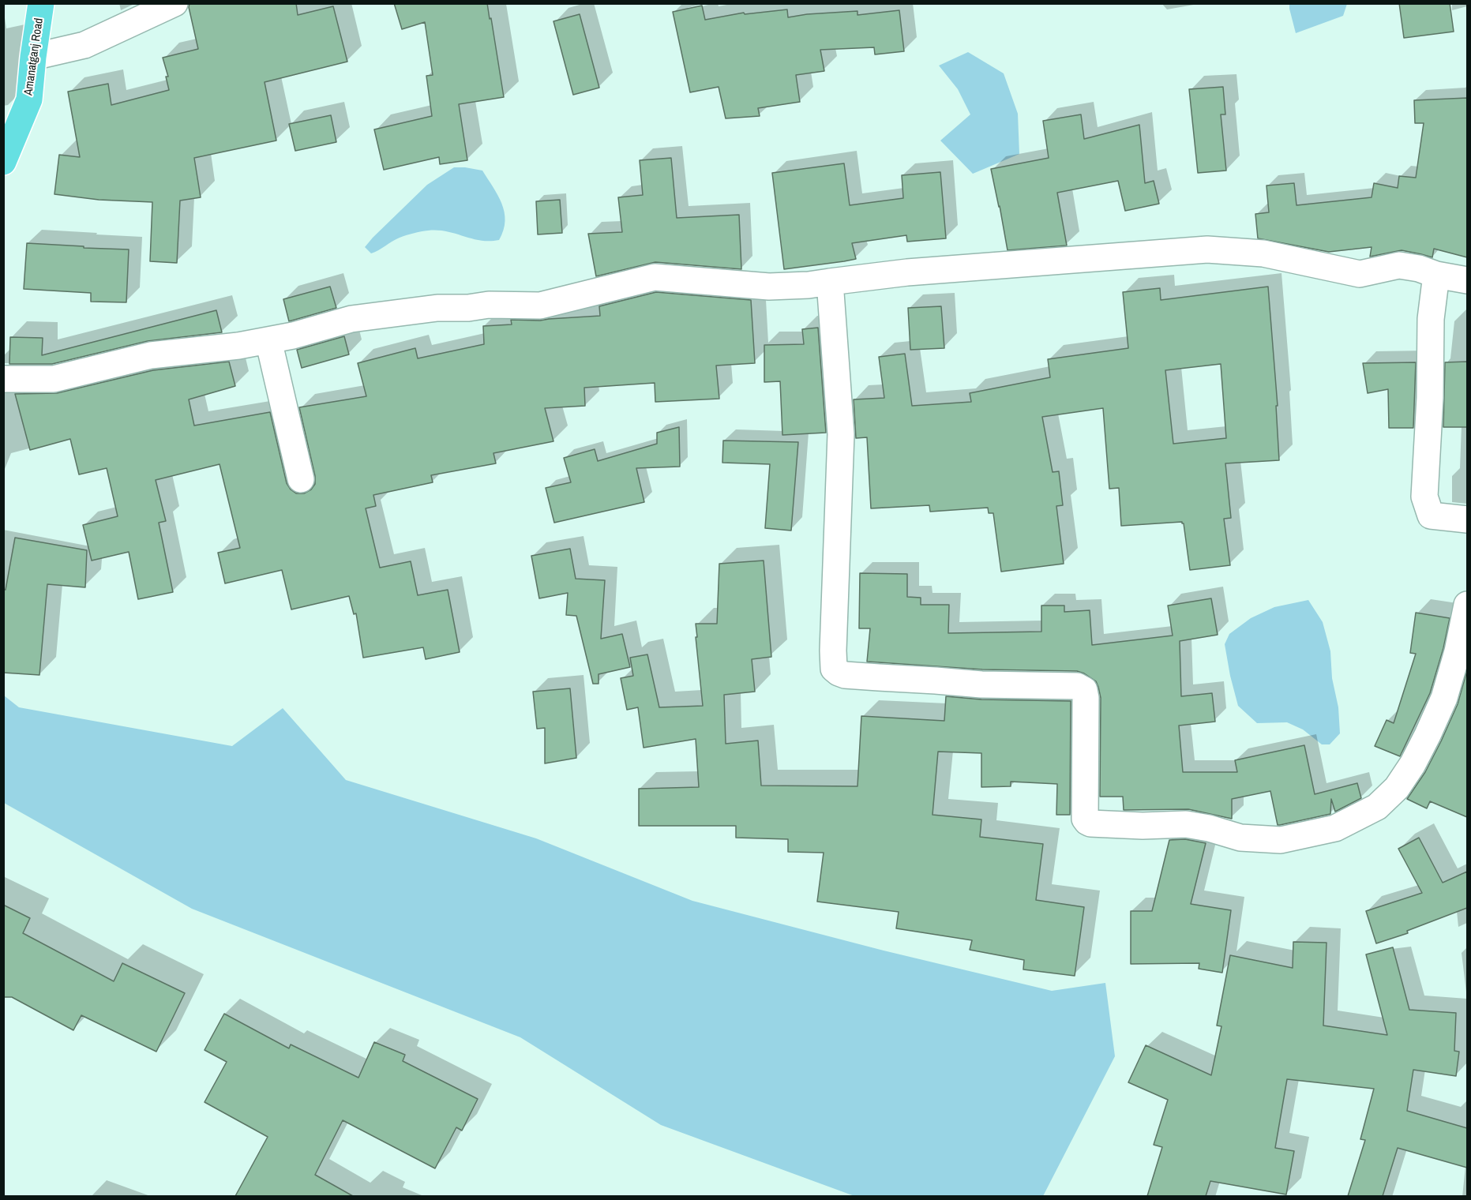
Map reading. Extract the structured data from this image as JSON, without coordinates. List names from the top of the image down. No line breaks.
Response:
{"streets":{"main road":["Amanatganj Road"]}}
